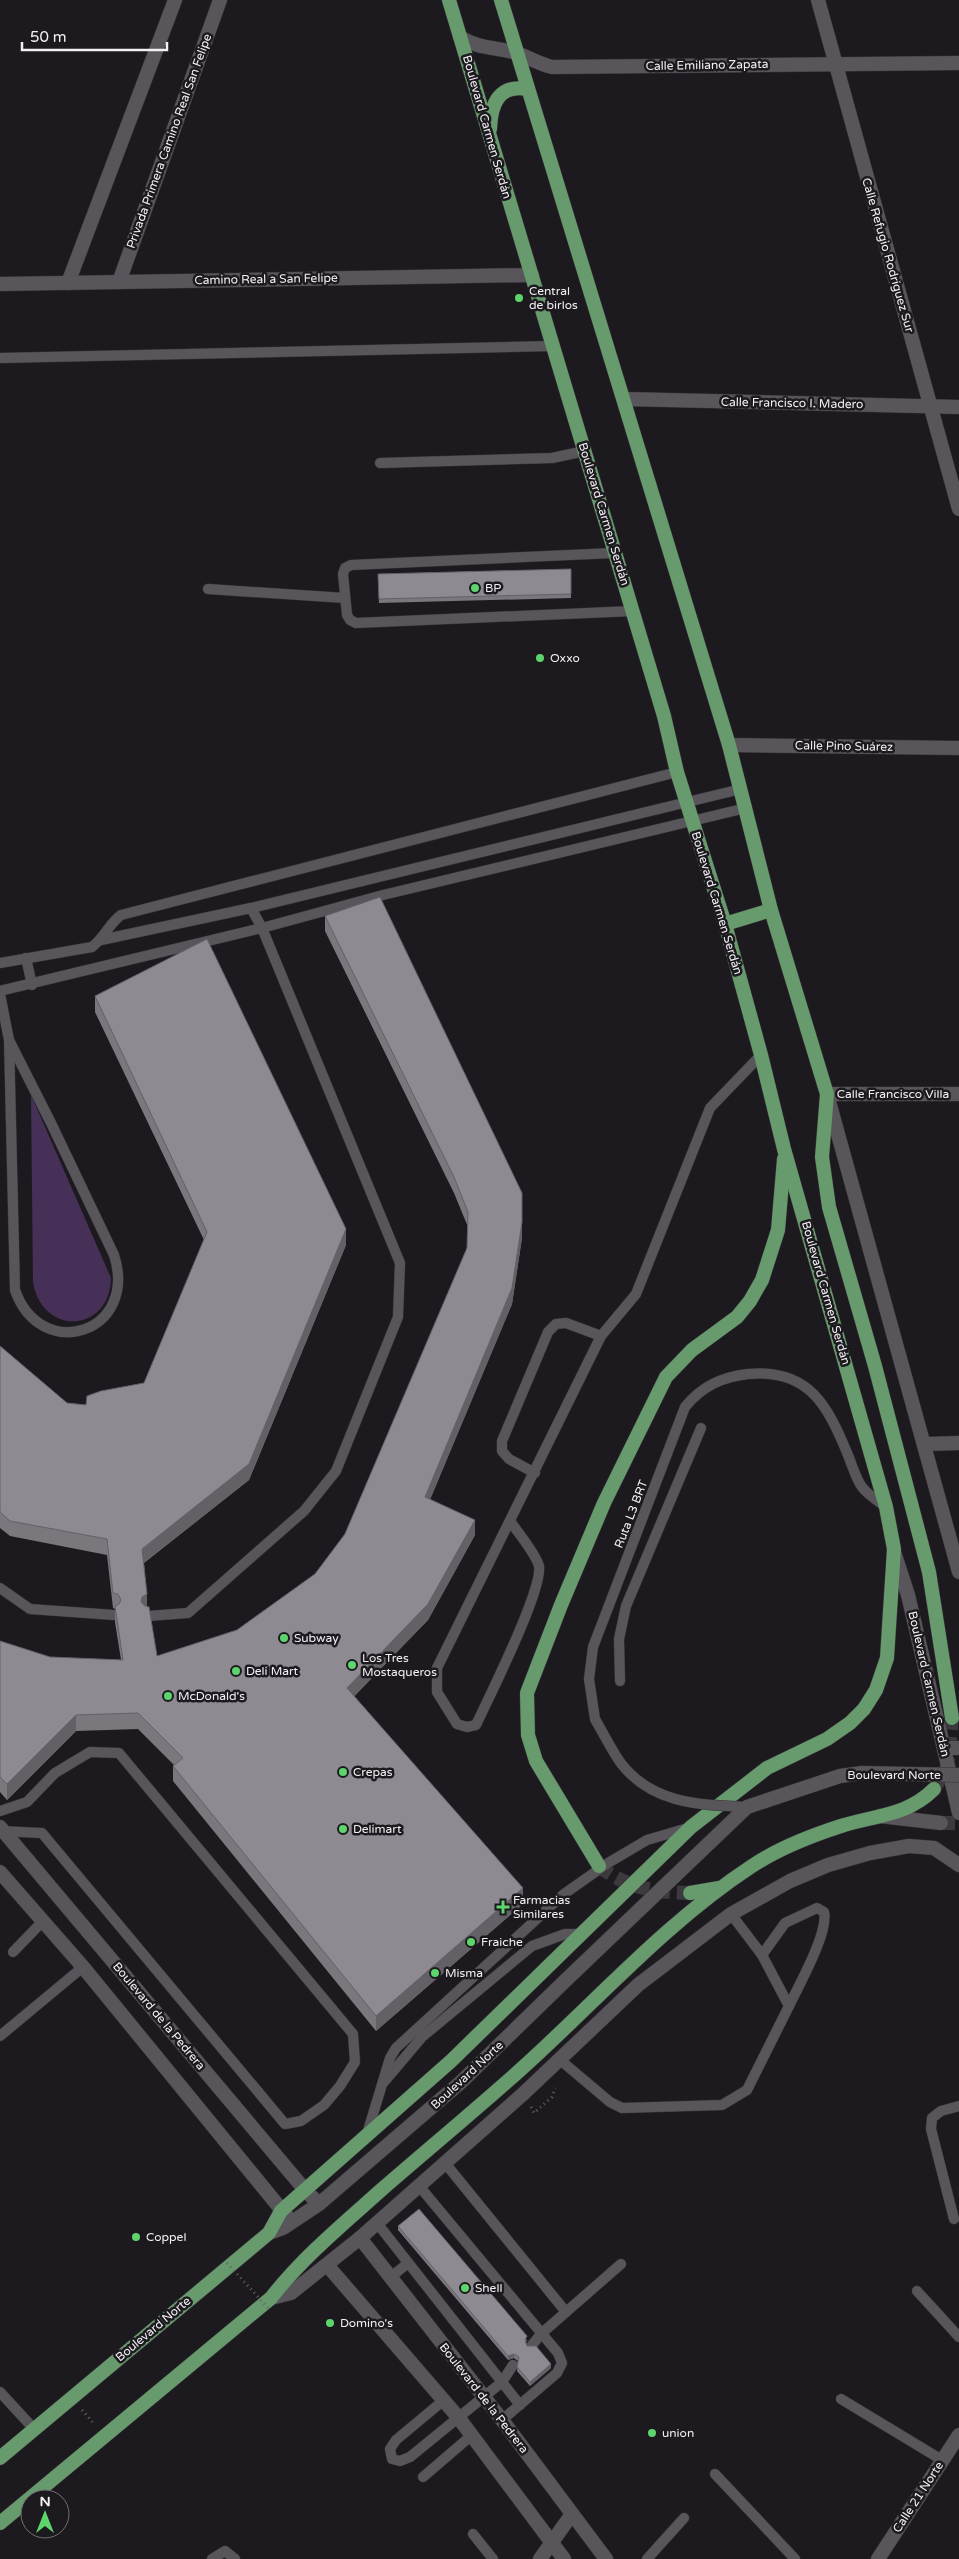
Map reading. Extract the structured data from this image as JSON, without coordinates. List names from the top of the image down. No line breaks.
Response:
{"streets":{"main road":["Boulevard Carmen Serdán","Boulevard Norte"],"street":["Calle Emiliano Zapata","Privada Primera Camino Real San Felipe","Calle Refugio Rodríguez Sur","Camino Real a San Felipe","Calle Francisco I. Madero","Calle Pino Suárez","Calle Francisco Villa","Boulevard de la Pedrera","Calle 21 Norte"],"lane":["Ruta L3 BRT"]},"crossings":[["Calle Emiliano Zapata","Boulevard Carmen Serdán"],["Calle Emiliano Zapata","Calle Refugio Rodríguez Sur"],["Boulevard Carmen Serdán","Camino Real a San Felipe"],["Boulevard Carmen Serdán","Ruta L3 BRT"],["Boulevard Carmen Serdán","Boulevard Norte"],["Privada Primera Camino Real San Felipe","Camino Real a San Felipe"],["Calle Refugio Rodríguez Sur","Calle Francisco I. Madero"],["Ruta L3 BRT","Boulevard Norte"],["Boulevard Norte","Boulevard de la Pedrera"]],"places":{"other":["Central de birlos","BP","Oxxo","Subway","Los Tres Mostaqueros","Deli Mart","McDonald's","Crepas","Delimart","Fraiche","Misma","Coppel","Shell","Domino's","union"],"health":["Farmacias Similares"]},"scale_bar":"50 m","north":"top"}
